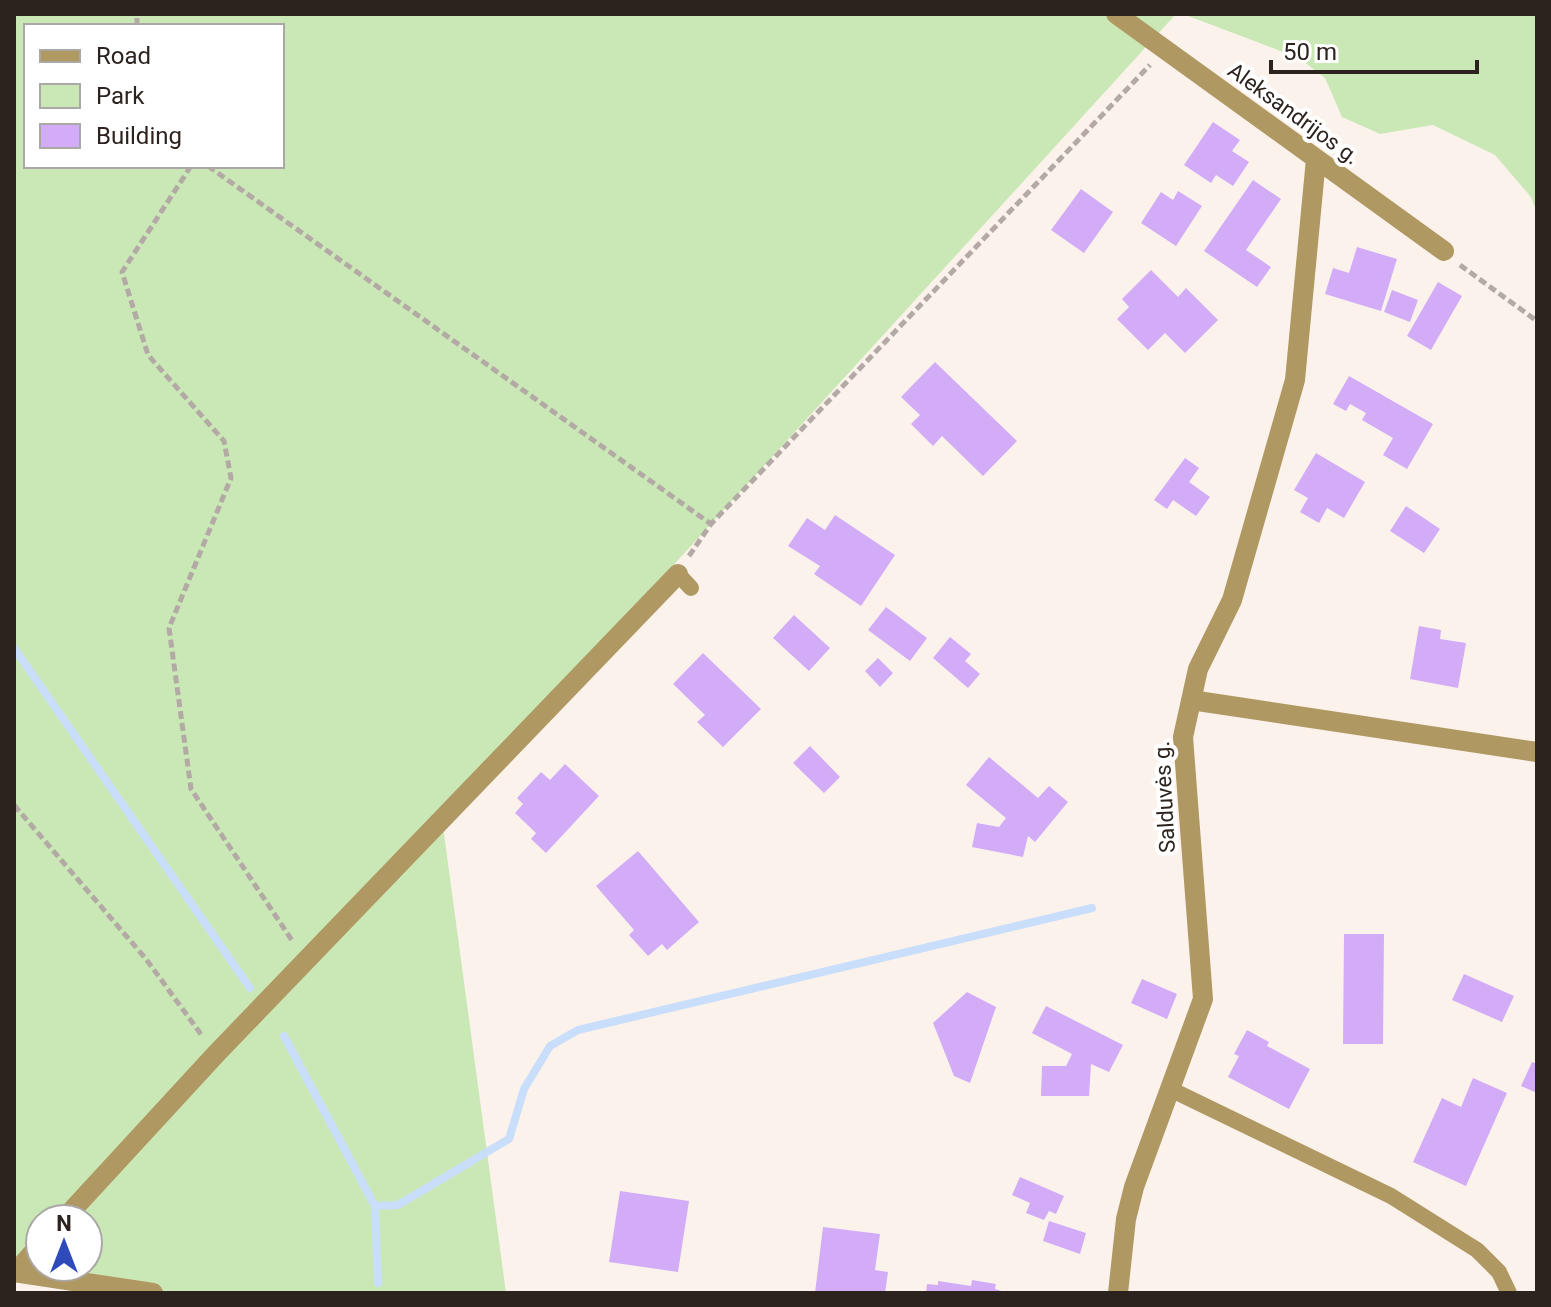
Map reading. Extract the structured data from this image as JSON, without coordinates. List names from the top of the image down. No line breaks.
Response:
{"streets":{"street":["Aleksandrijos g.","Salduvės g."]},"crossings":[["Aleksandrijos g.","Salduvės g."]],"legend":["Road","Park","Building"],"scale_bar":"50 m","north":"top"}
